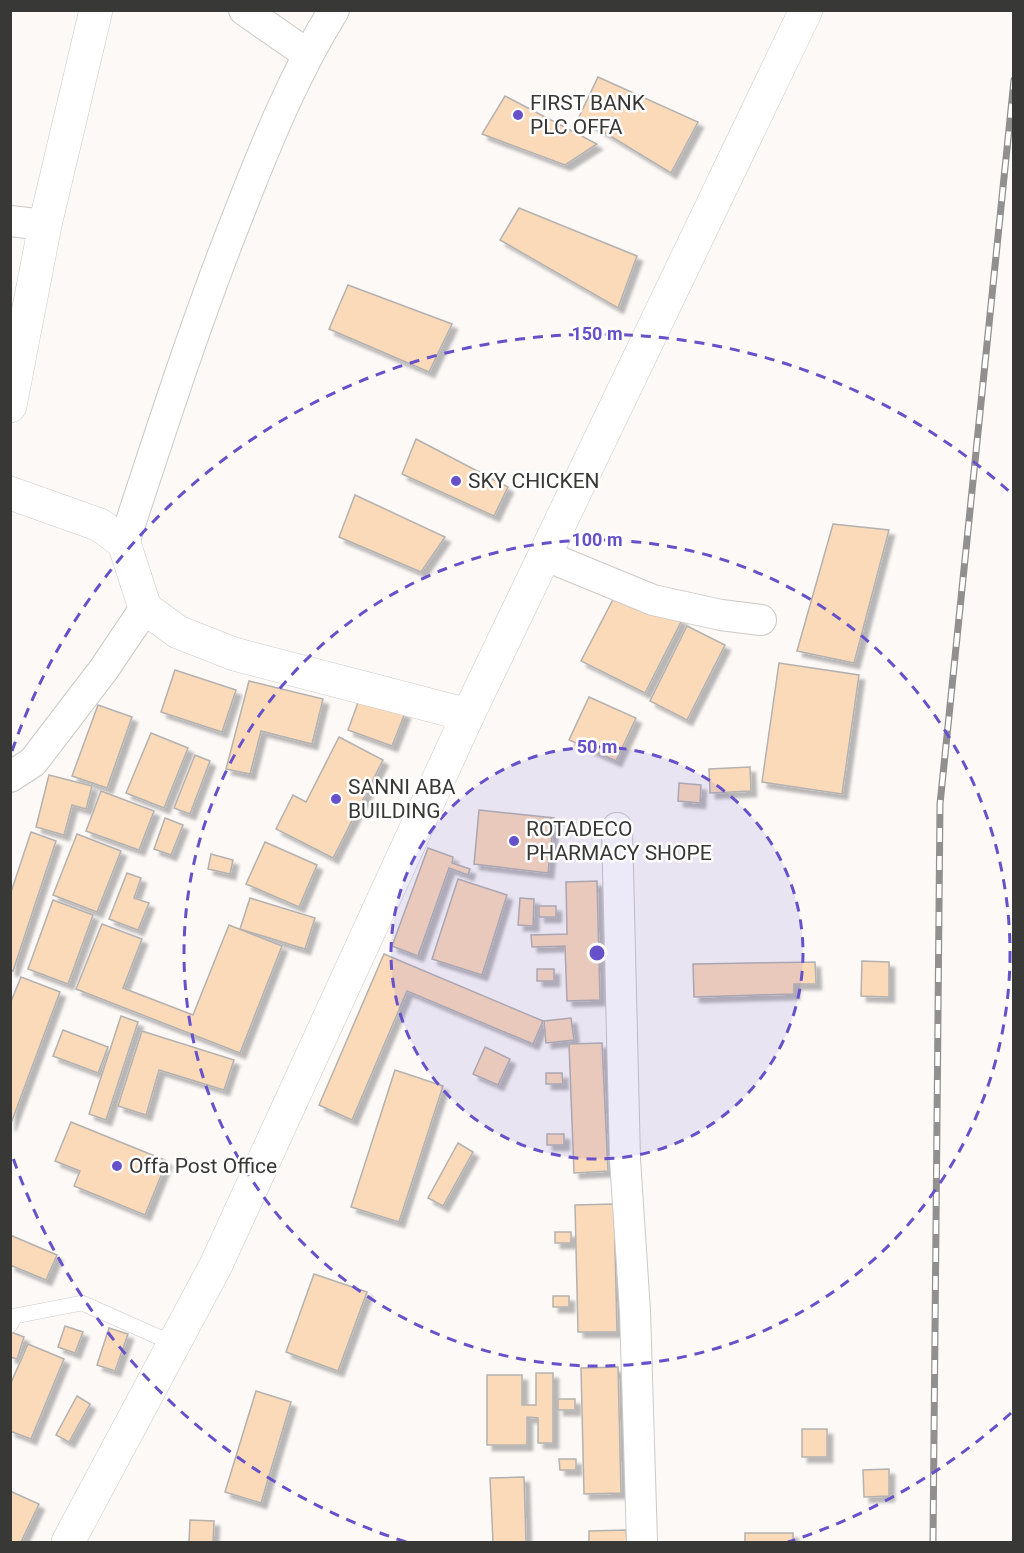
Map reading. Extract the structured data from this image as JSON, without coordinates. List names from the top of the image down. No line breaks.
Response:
{"places":["FIRST BANK PLC OFFA","SKY CHICKEN","SANNI ABA BUILDING","ROTADECO PHARMACY SHOPE","Offa Post Office"],"rings":["150 m","100 m","50 m"]}
